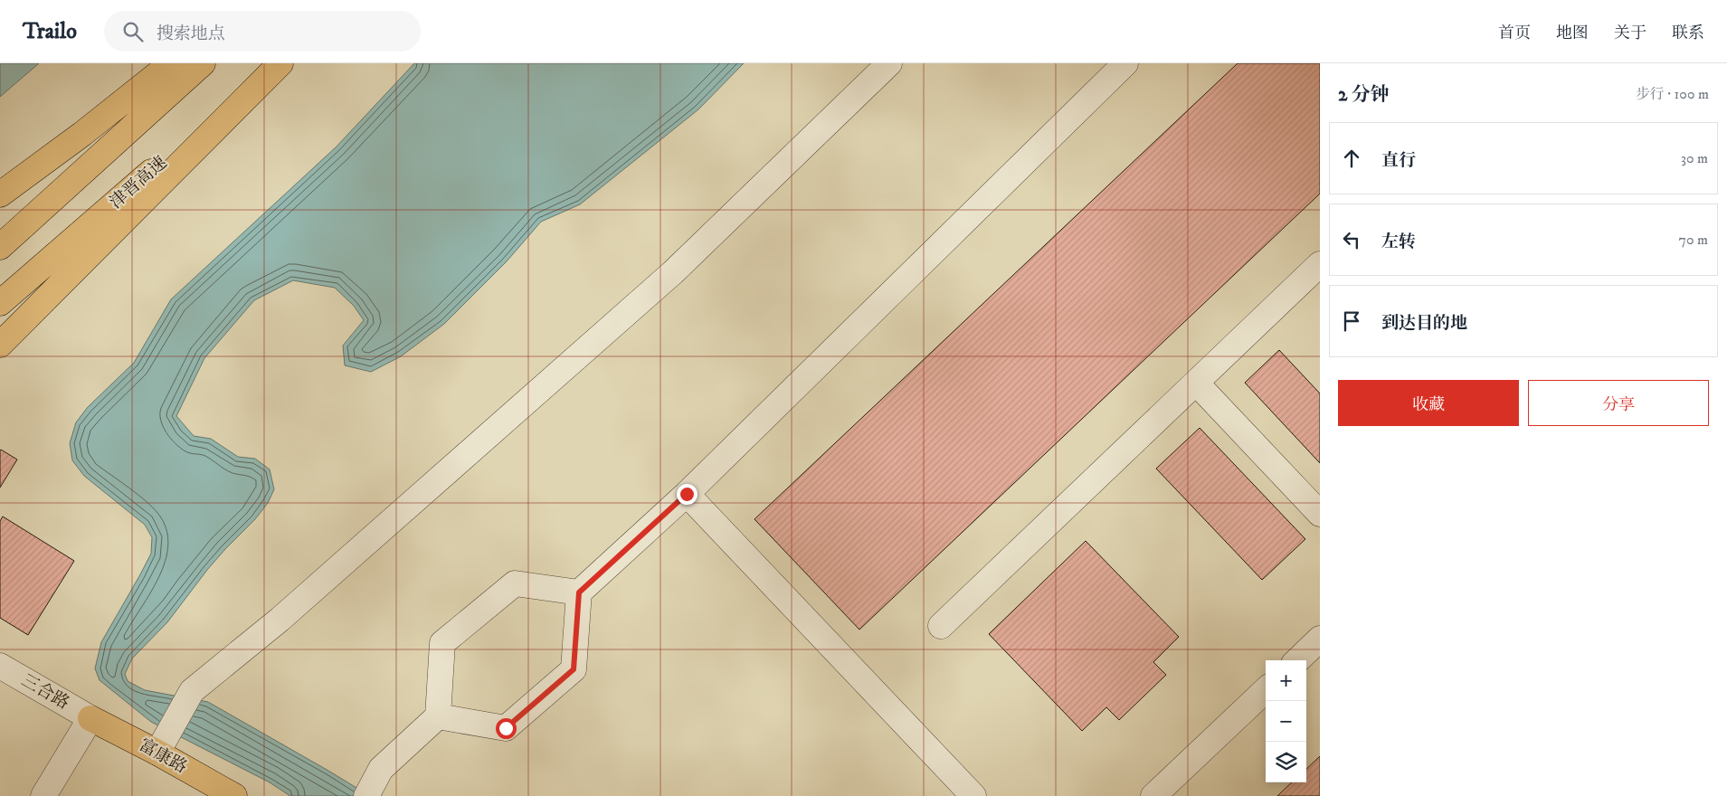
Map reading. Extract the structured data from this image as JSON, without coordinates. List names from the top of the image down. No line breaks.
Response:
{"streets":{"main road":["津晋高速","富康路"],"street":["三合路"]},"crossings":[["三合路","富康路"]],"page":{"header":"Trailo","search":"搜索地点","nav":["首页","地图","关于","联系"],"heading":["2 分钟","步行 · 100 m"],"list":[["直行","30 m"],["左转","70 m"],"到达目的地"],"buttons":["收藏","分享"],"map_buttons":["+","−"]}}
